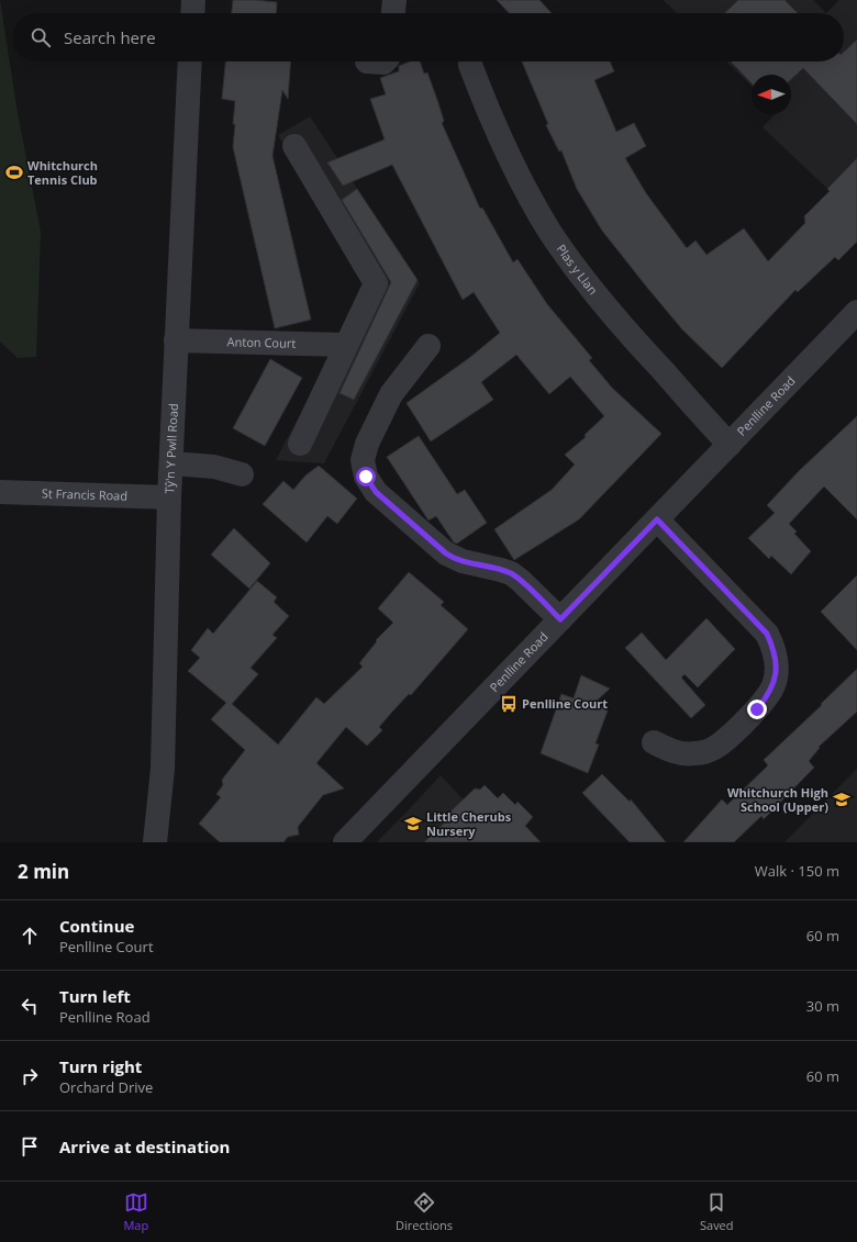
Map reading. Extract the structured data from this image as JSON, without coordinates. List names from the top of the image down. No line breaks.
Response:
{"streets":{"street":["Plas y Llan","Anton Court","Penlline Road","Tŷ'n Y Pwll Road","St Francis Road"]},"crossings":[["Plas y Llan","Penlline Road"],["Anton Court","Tŷ'n Y Pwll Road"],["Tŷ'n Y Pwll Road","St Francis Road"]],"places":{"sports":["Whitchurch Tennis Club"],"bus stop":["Penlline Court"],"school or university":["Whitchurch High School (Upper)","Little Cherubs Nursery"]},"north":"left","page":{"search":"Search here","heading":["2 min","Walk · 150 m"],"list":[["Continue","Penlline Court","60 m"],["Turn left","Penlline Road","30 m"],["Turn right","Orchard Drive","60 m"],"Arrive at destination"],"nav":["Map","Directions","Saved"]}}
